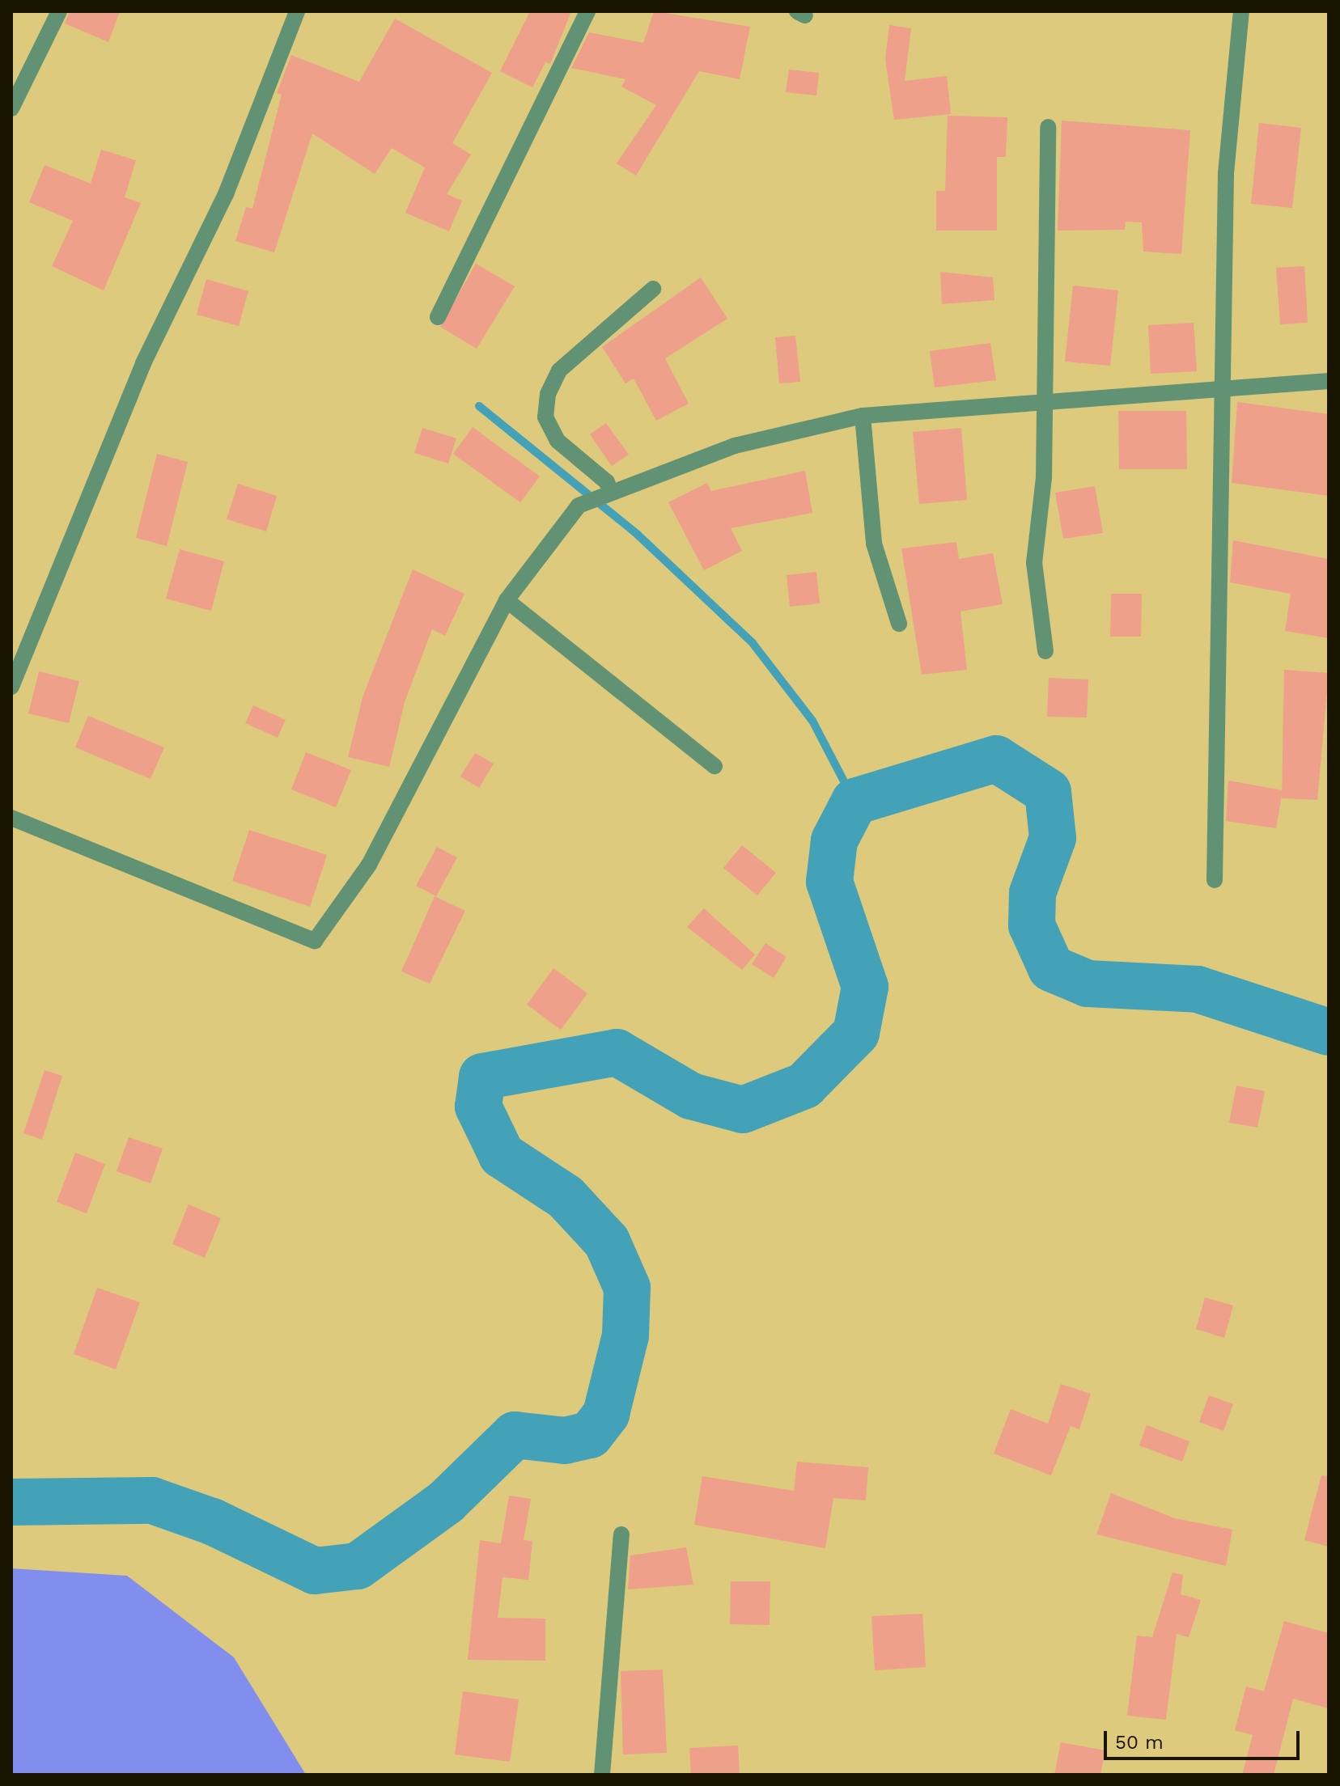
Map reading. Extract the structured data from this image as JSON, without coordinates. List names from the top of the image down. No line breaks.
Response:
{"scale_bar":"50 m"}
